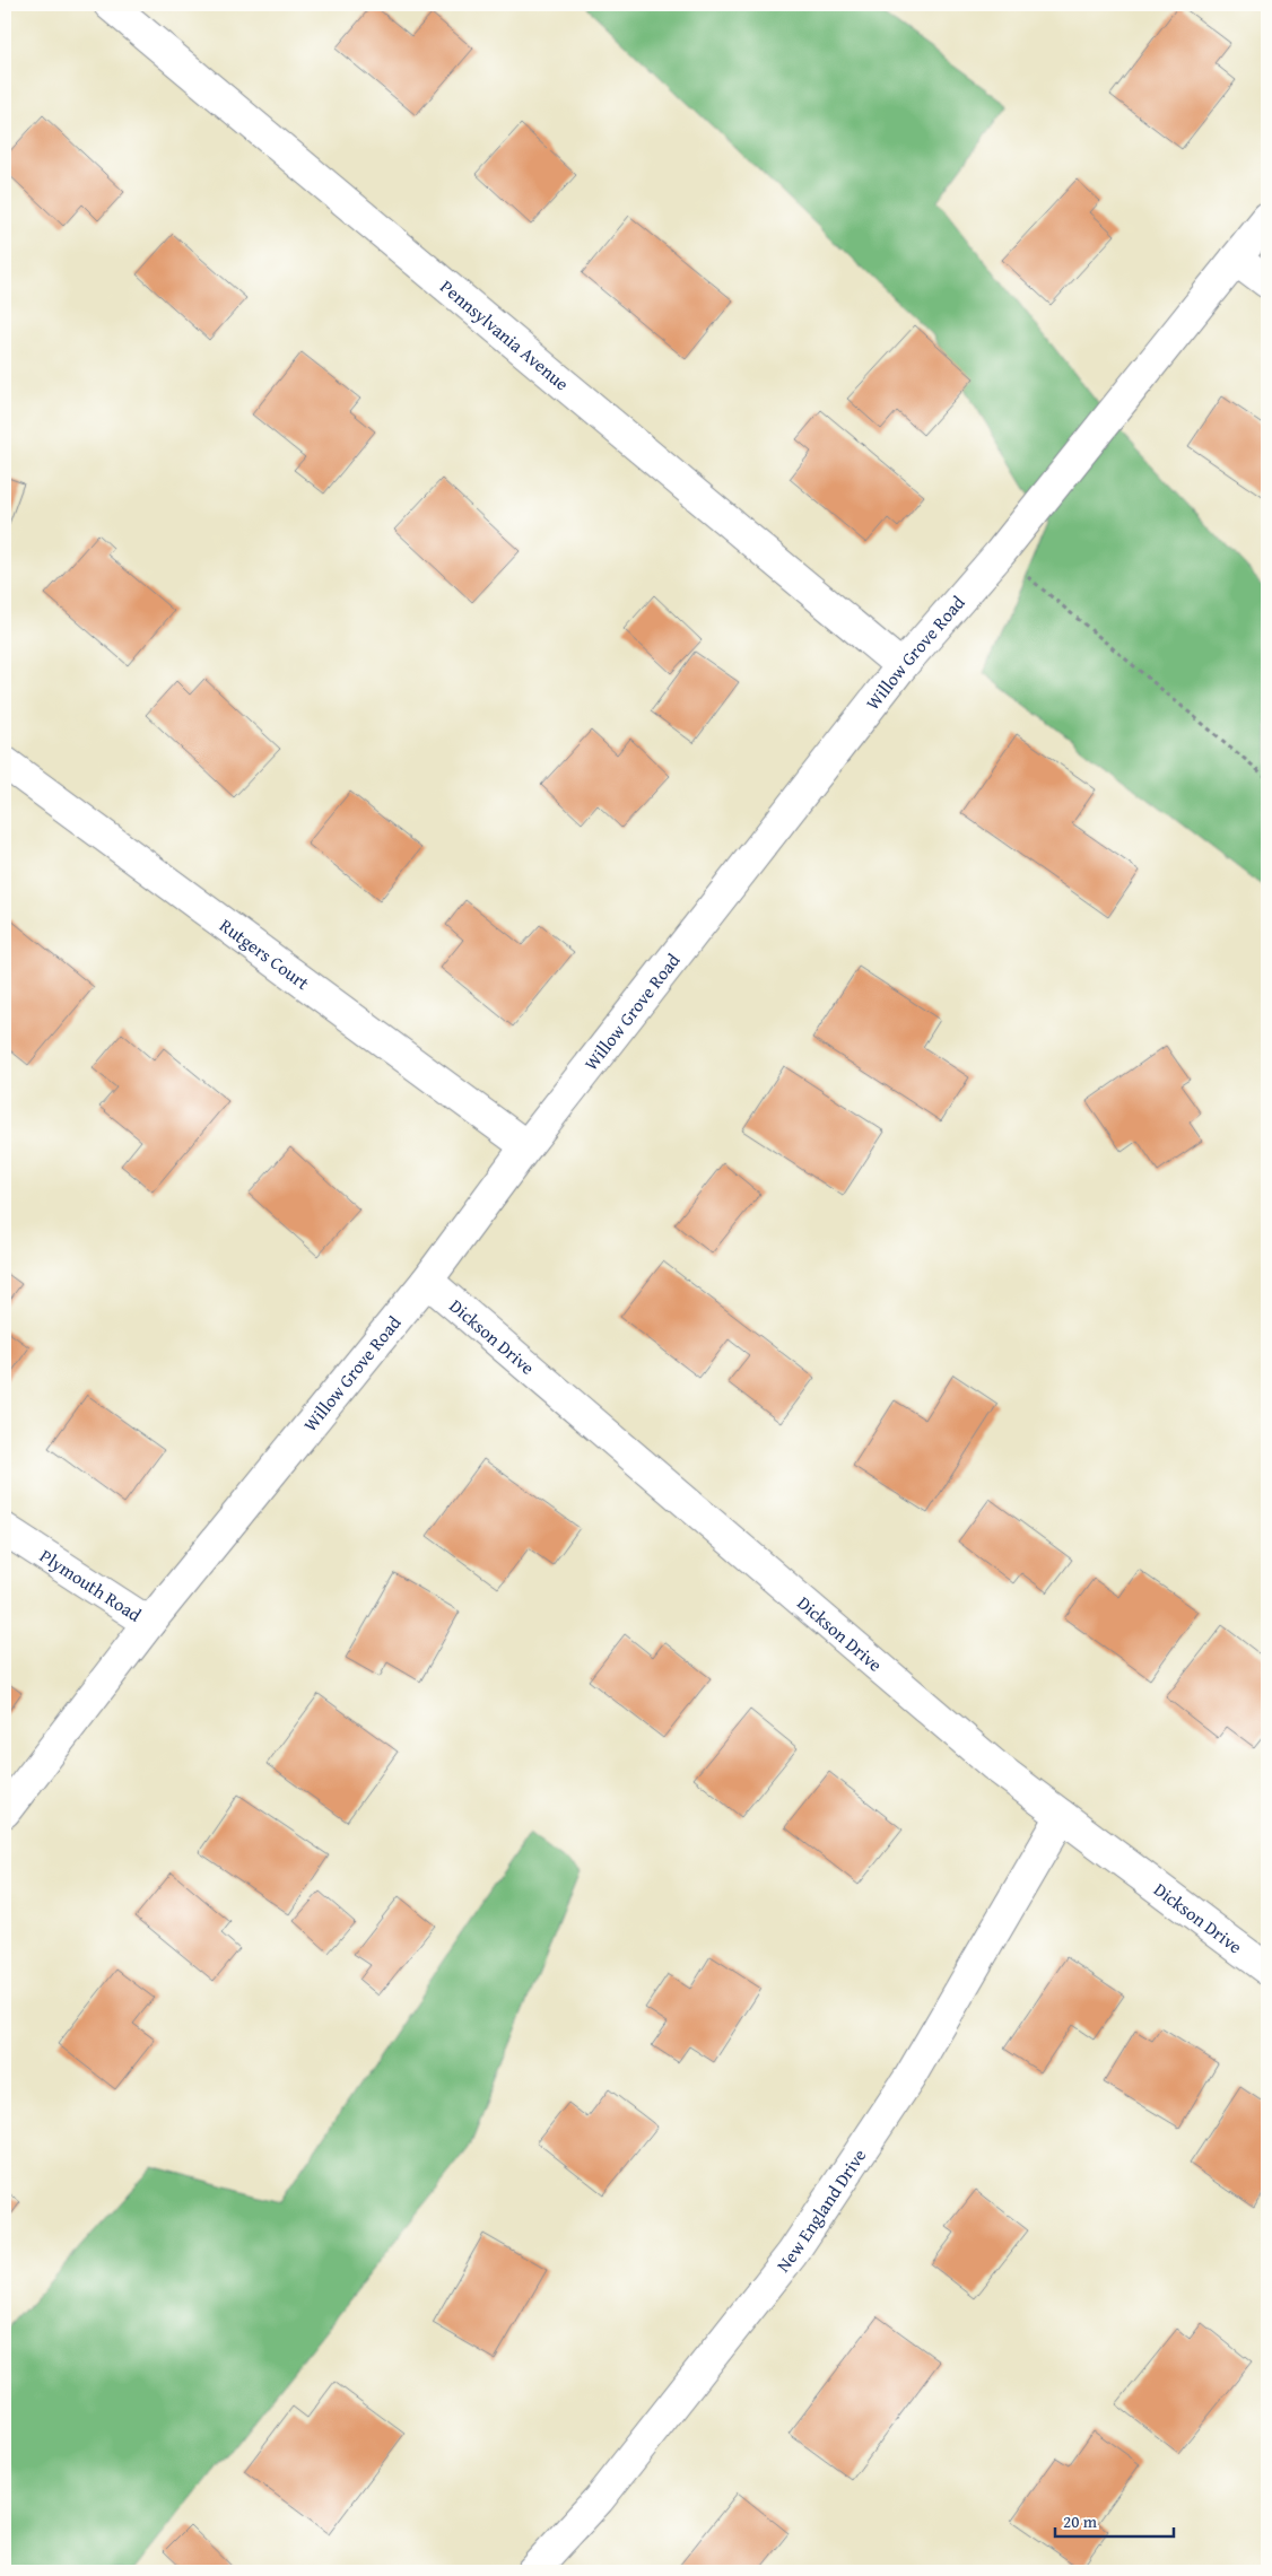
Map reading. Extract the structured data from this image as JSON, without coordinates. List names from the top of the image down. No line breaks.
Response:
{"streets":{"street":["Pennsylvania Avenue","Willow Grove Road","Rutgers Court","Dickson Drive","Plymouth Road","New England Drive"]},"crossings":[["Pennsylvania Avenue","Willow Grove Road"],["Willow Grove Road","Rutgers Court"],["Willow Grove Road","Dickson Drive"],["Willow Grove Road","Plymouth Road"],["Dickson Drive","New England Drive"]],"scale_bar":"20 m"}
